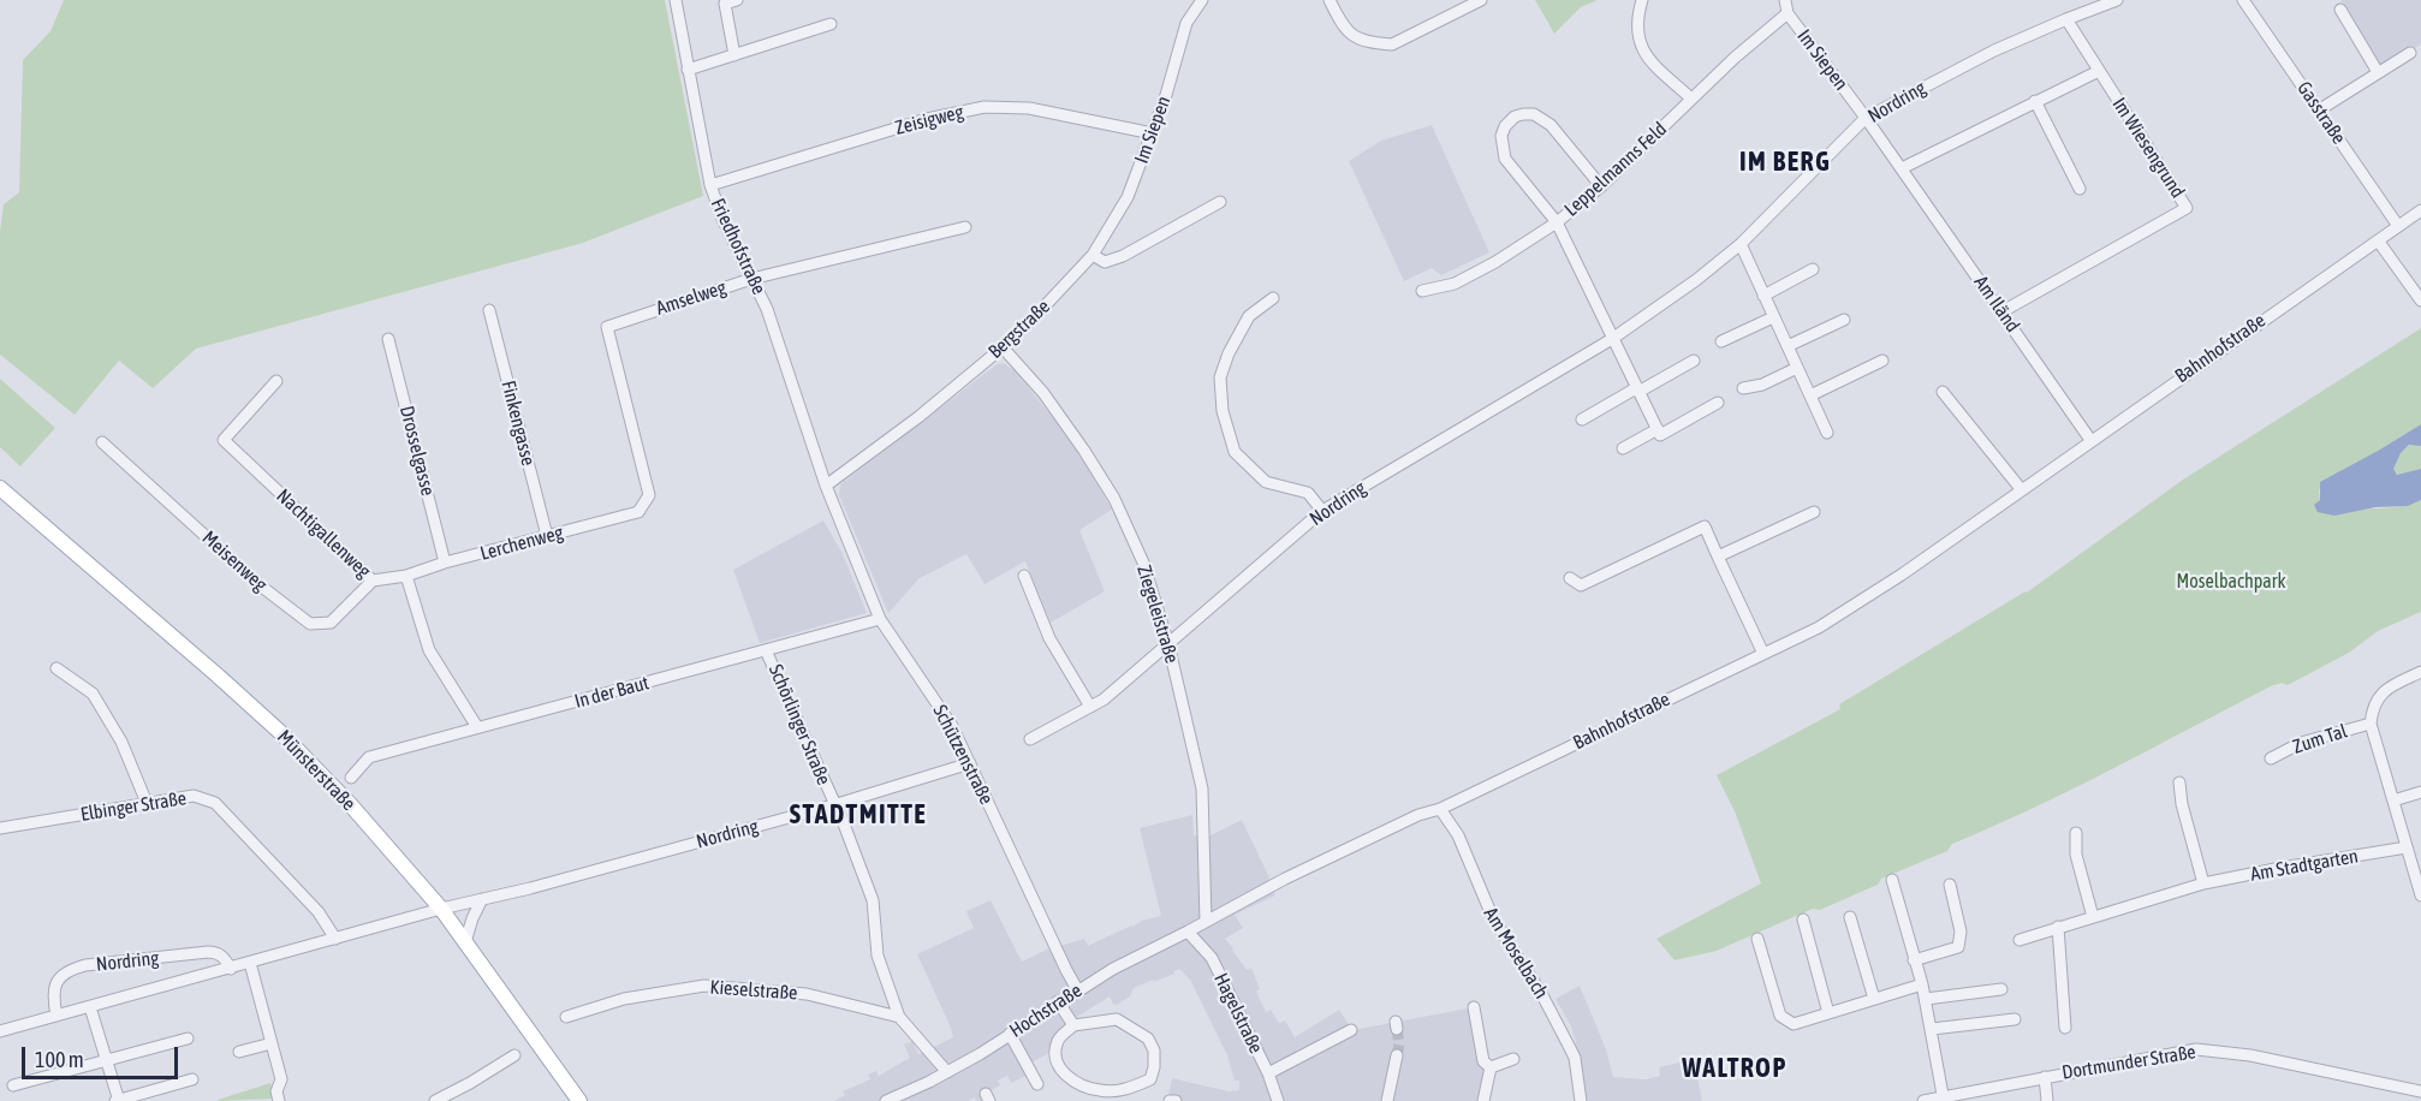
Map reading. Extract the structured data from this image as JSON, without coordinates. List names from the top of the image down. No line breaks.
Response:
{"streets":{"main road":["Münsterstraße"],"street":["Im Siepen","Nordring","Gasstraße","Zeisigweg","Im Wiesengrund","Leppelmanns Feld","Friedhofstraße","Amselweg","Am Iländ","Bergstraße","Bahnhofstraße","Finkengasse","Drosselgasse","Nachtigallenweg","Lerchenweg","Meisenweg","Ziegeleistraße","In der Baut","Schörlinger Straße","Zum Tal","Schützenstraße","Elbinger Straße","Am Stadtgarten","Am Moselbach","Kieselstraße","Hochstraße","Hagelstraße","Dortmunder Straße"]},"crossings":[["Im Siepen","Nordring"],["Im Siepen","Zeisigweg"],["Im Siepen","Leppelmanns Feld"],["Im Siepen","Am Iländ"],["Im Siepen","Bergstraße"],["Nordring","Im Wiesengrund"],["Nordring","Am Iländ"],["Nordring","Ziegeleistraße"],["Nordring","Schörlinger Straße"],["Nordring","Schützenstraße"],["Nordring","Münsterstraße"],["Nordring","Elbinger Straße"],["Gasstraße","Bahnhofstraße"],["Zeisigweg","Friedhofstraße"],["Im Wiesengrund","Am Iländ"],["Friedhofstraße","Amselweg"],["Friedhofstraße","Bergstraße"],["Friedhofstraße","Schützenstraße"],["Amselweg","Lerchenweg"],["Am Iländ","Bahnhofstraße"],["Bergstraße","Ziegeleistraße"],["Bergstraße","Schützenstraße"],["Bahnhofstraße","Ziegeleistraße"],["Bahnhofstraße","Am Moselbach"],["Bahnhofstraße","Hochstraße"],["Finkengasse","Lerchenweg"],["Drosselgasse","Lerchenweg"],["Nachtigallenweg","Lerchenweg"],["Nachtigallenweg","Meisenweg"],["Ziegeleistraße","Hochstraße"],["In der Baut","Schörlinger Straße"],["In der Baut","Schützenstraße"],["Schörlinger Straße","Kieselstraße"],["Schörlinger Straße","Hochstraße"],["Zum Tal","Am Stadtgarten"],["Schützenstraße","Hochstraße"],["Hochstraße","Hagelstraße"]],"districts":["IM BERG","STADTMITTE","WALTROP"],"parks":["Moselbachpark"],"scale_bar":"100 m"}
